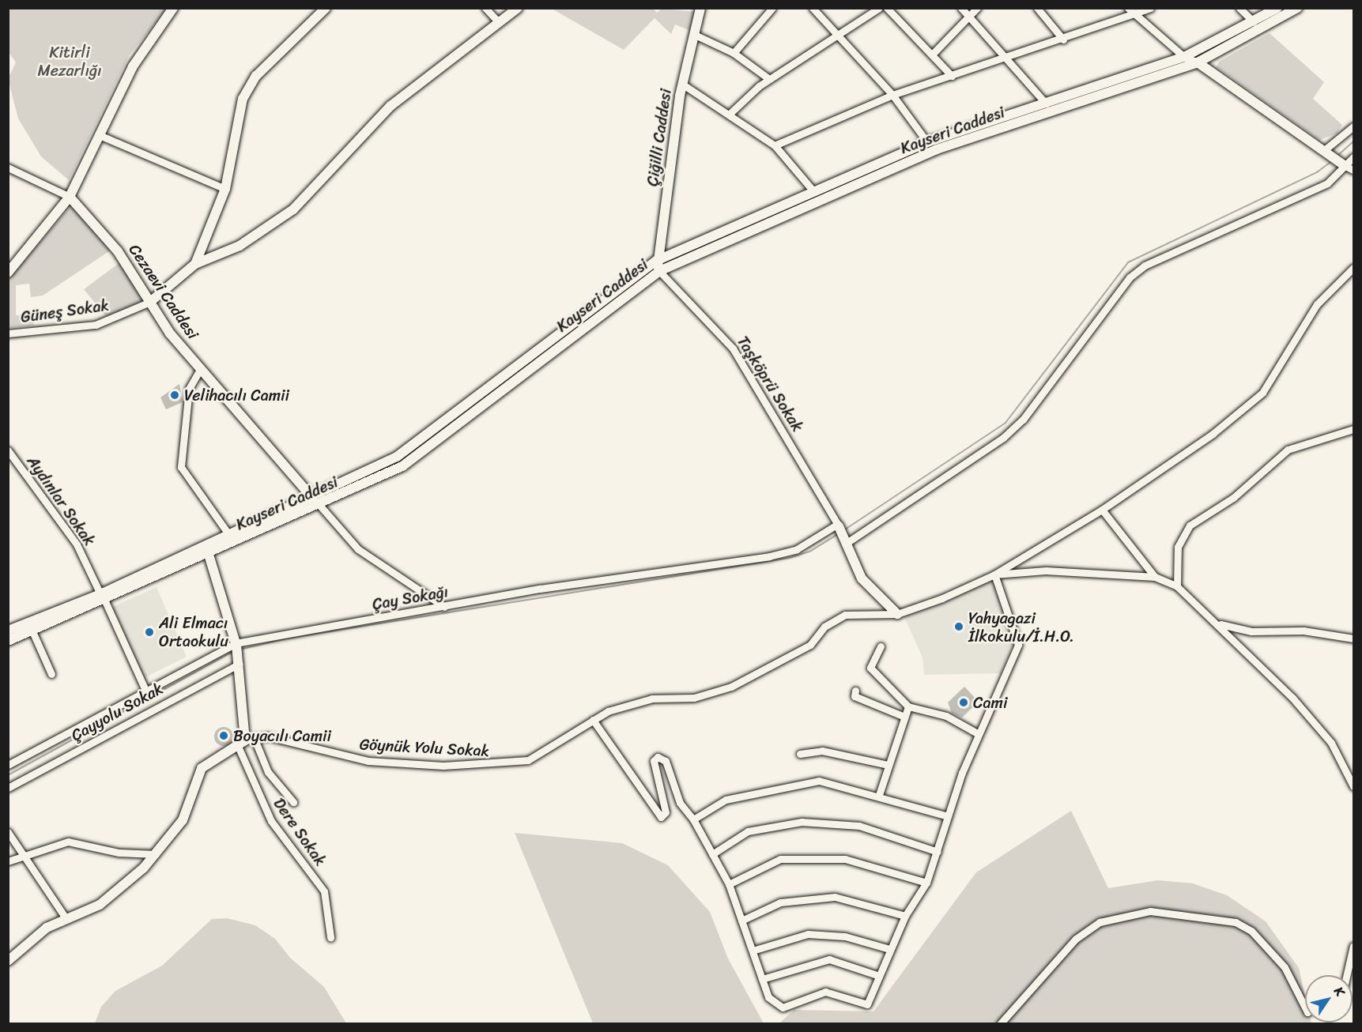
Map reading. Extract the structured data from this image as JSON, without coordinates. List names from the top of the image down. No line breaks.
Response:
{"streets":{"main road":["Kayseri Caddesi","Çiğilli Caddesi","Cezaevi Caddesi"],"street":["Güneş Sokak","Taşköprü Sokak","Aydınlar Sokak","Çay Sokağı","Çayyolu Sokak","Göynük Yolu Sokak","Dere Sokak"]},"crossings":[["Kayseri Caddesi","Çiğilli Caddesi"],["Kayseri Caddesi","Cezaevi Caddesi"],["Kayseri Caddesi","Taşköprü Sokak"],["Kayseri Caddesi","Aydınlar Sokak"],["Çiğilli Caddesi","Taşköprü Sokak"],["Cezaevi Caddesi","Güneş Sokak"],["Taşköprü Sokak","Çay Sokağı"],["Aydınlar Sokak","Çay Sokağı"],["Göynük Yolu Sokak","Dere Sokak"]],"parks":["Kitirli Mezarlığı"],"places":["Velihacılı Camii","Yahyagazi İlkokulu/İ.H.O.","Ali Elmacı Ortaokulu","Cami","Boyacılı Camii"],"north":"top right"}
